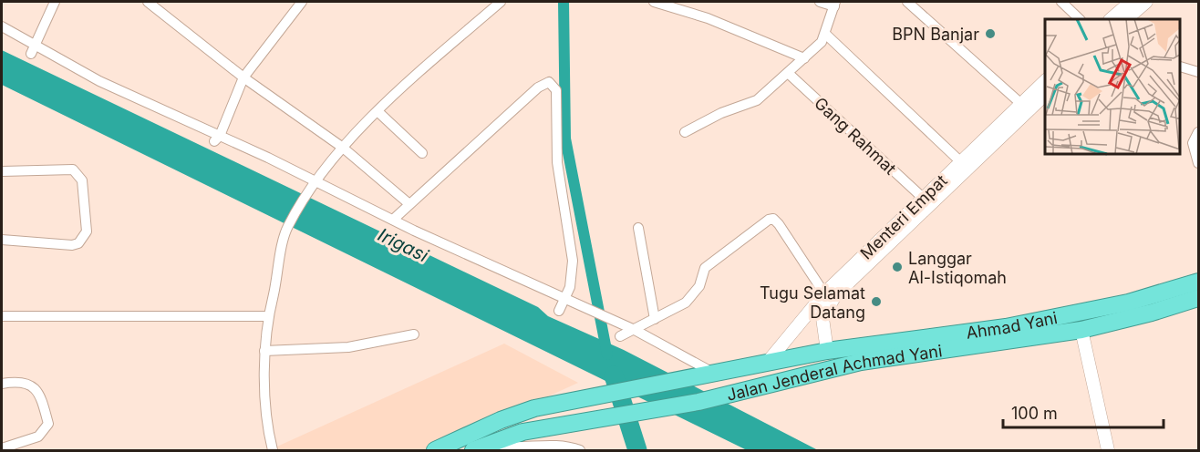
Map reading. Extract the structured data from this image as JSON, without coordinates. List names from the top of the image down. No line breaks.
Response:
{"streets":{"highway":["Ahmad Yani","Jalan Jenderal Achmad Yani"],"street":["Gang Rahmat","Menteri Empat"]},"crossings":[["Gang Rahmat","Menteri Empat"],["Menteri Empat","Ahmad Yani"],["Ahmad Yani","Jalan Jenderal Achmad Yani"]],"water":["Irigasi"],"places":["BPN Banjar","Langgar Al-Istiqomah","Tugu Selamat Datang"],"scale_bar":"100 m"}
